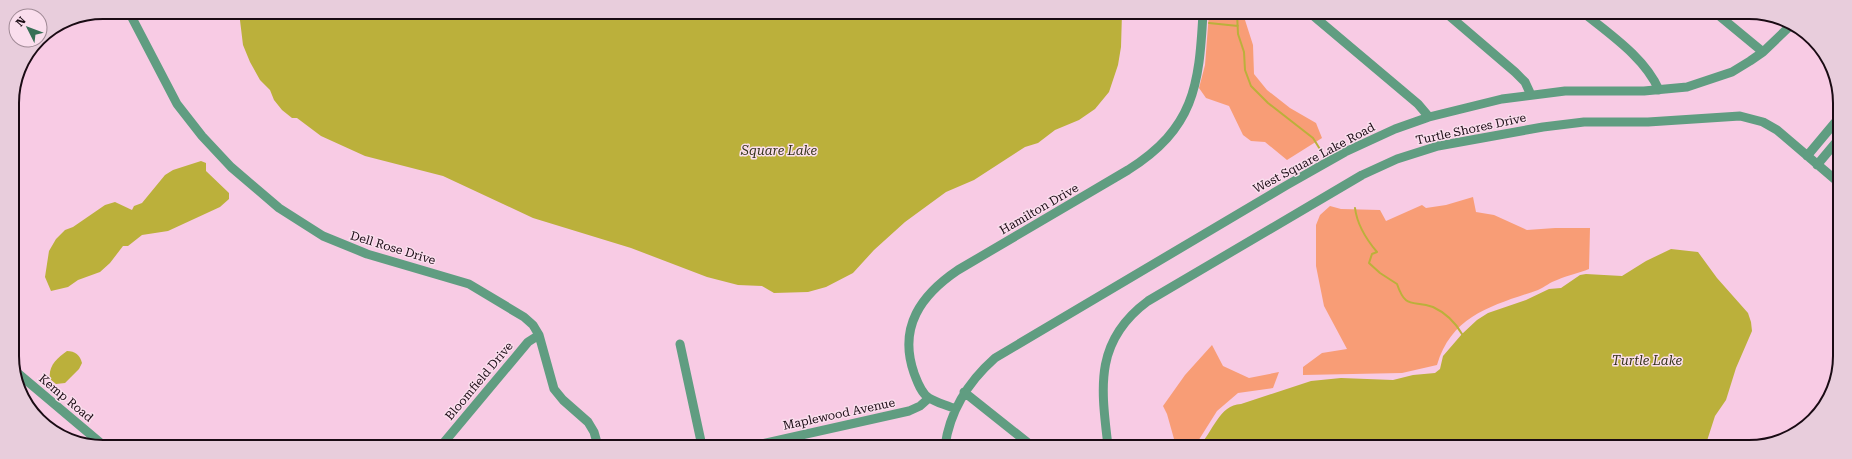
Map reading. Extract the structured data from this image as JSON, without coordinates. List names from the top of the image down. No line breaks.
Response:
{"streets":{"street":["Turtle Shores Drive","West Square Lake Road","Hamilton Drive","Dell Rose Drive","Bloomfield Drive","Kemp Road","Maplewood Avenue"]},"crossings":[["Hamilton Drive","Maplewood Avenue"],["Dell Rose Drive","Bloomfield Drive"]],"water":["Square Lake","Turtle Lake"],"north":"top left"}
